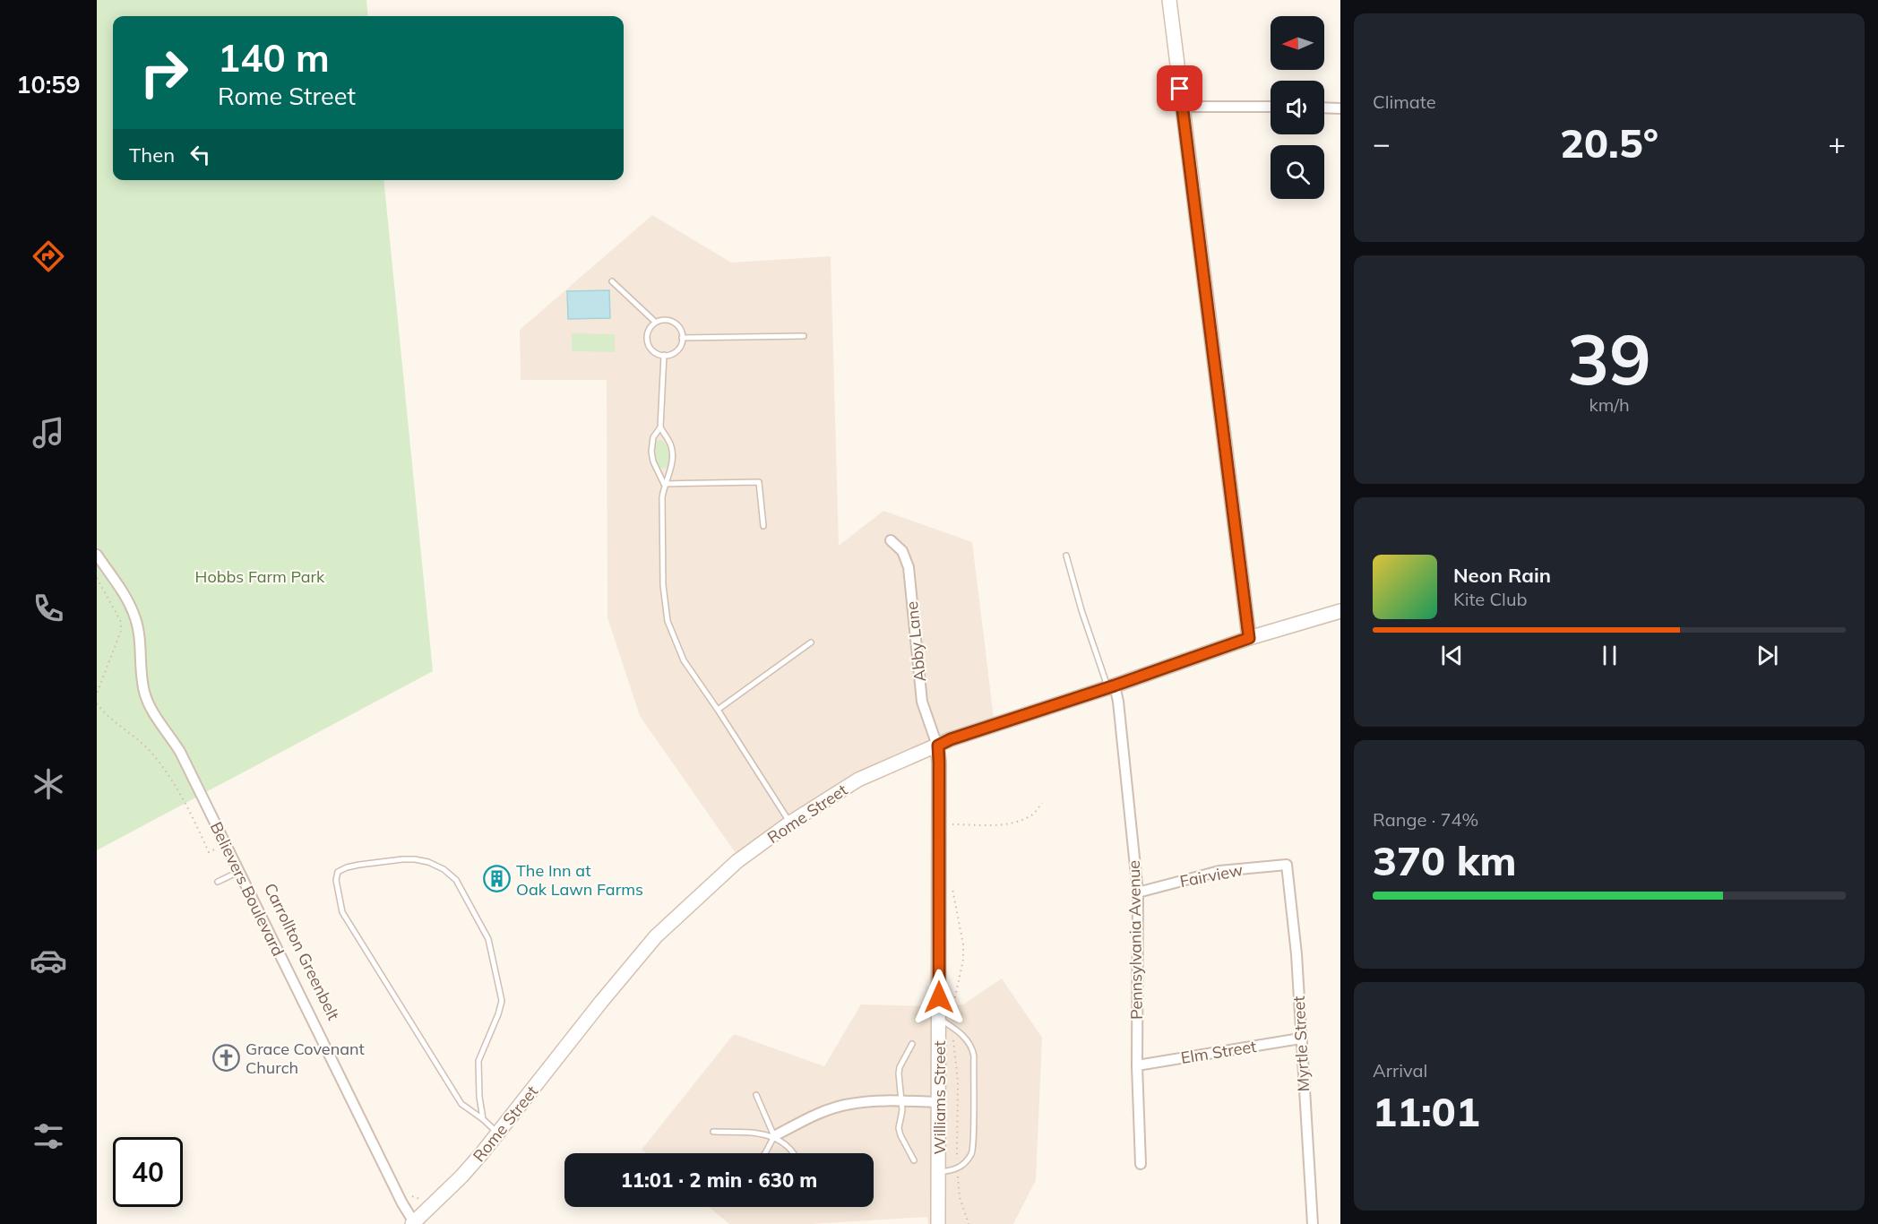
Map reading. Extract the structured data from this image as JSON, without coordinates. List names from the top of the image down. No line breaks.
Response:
{"streets":{"street":["Abby Lane","Rome Street","Fairview","Believers Boulevard","Pennsylvania Avenue","Myrtle Street","Elm Street","Williams Street"]},"crossings":[["Abby Lane","Rome Street"],["Abby Lane","Williams Street"],["Rome Street","Believers Boulevard"],["Rome Street","Pennsylvania Avenue"],["Rome Street","Williams Street"],["Fairview","Pennsylvania Avenue"],["Fairview","Myrtle Street"],["Pennsylvania Avenue","Elm Street"],["Myrtle Street","Elm Street"]],"parks":["Hobbs Farm Park"],"places":{"building":["The Inn at Oak Lawn Farms"],"church":["Grace Covenant Church"]},"north":"left","page":{"tabs":"10:59","tile":["Climate",["39","km/h"],["Range · 74%","370 km"],["Arrival","11:01"]],"turn":["140 m","Rome Street"],"heat":["−","20.5°","+"],"then":"Then","song":["Neon Rain","Kite Club"],"limit":"40","trip":"11:01 · 2 min · 630 m"}}
